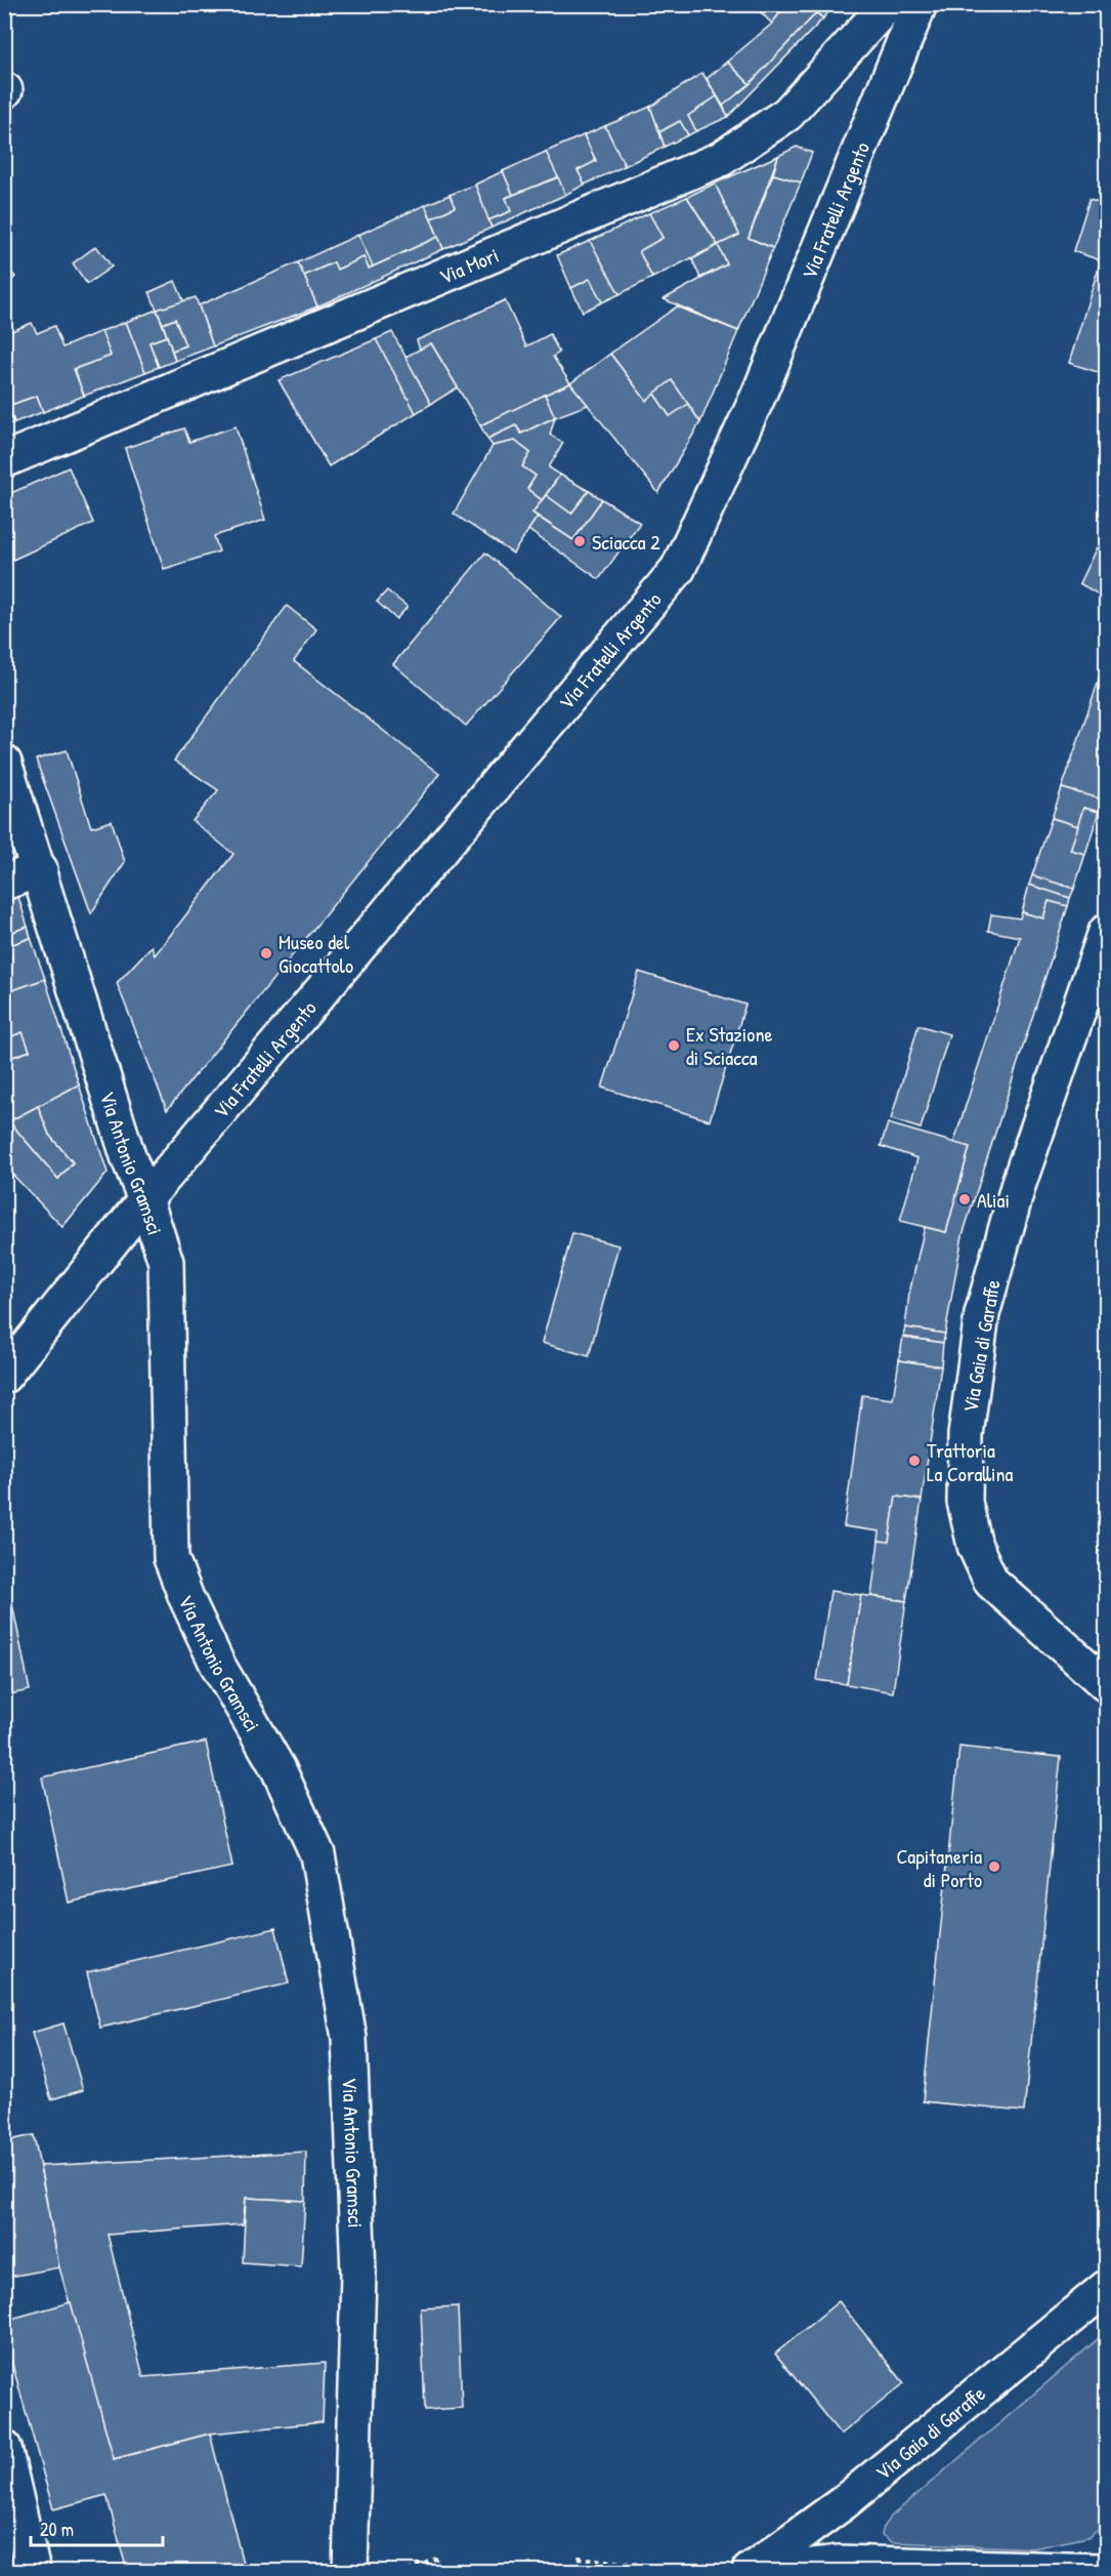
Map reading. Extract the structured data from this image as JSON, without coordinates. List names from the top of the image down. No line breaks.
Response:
{"streets":{"street":["Via Fratelli Argento","Via Mori","Via Antonio Gramsci","Via Gaia di Garaffe"]},"crossings":[["Via Fratelli Argento","Via Antonio Gramsci"]],"places":["Sciacca 2","Museo del Giocattolo","Ex Stazione di Sciacca","Aliai","Trattoria La Corallina","Capitaneria di Porto"],"scale_bar":"20 m"}
